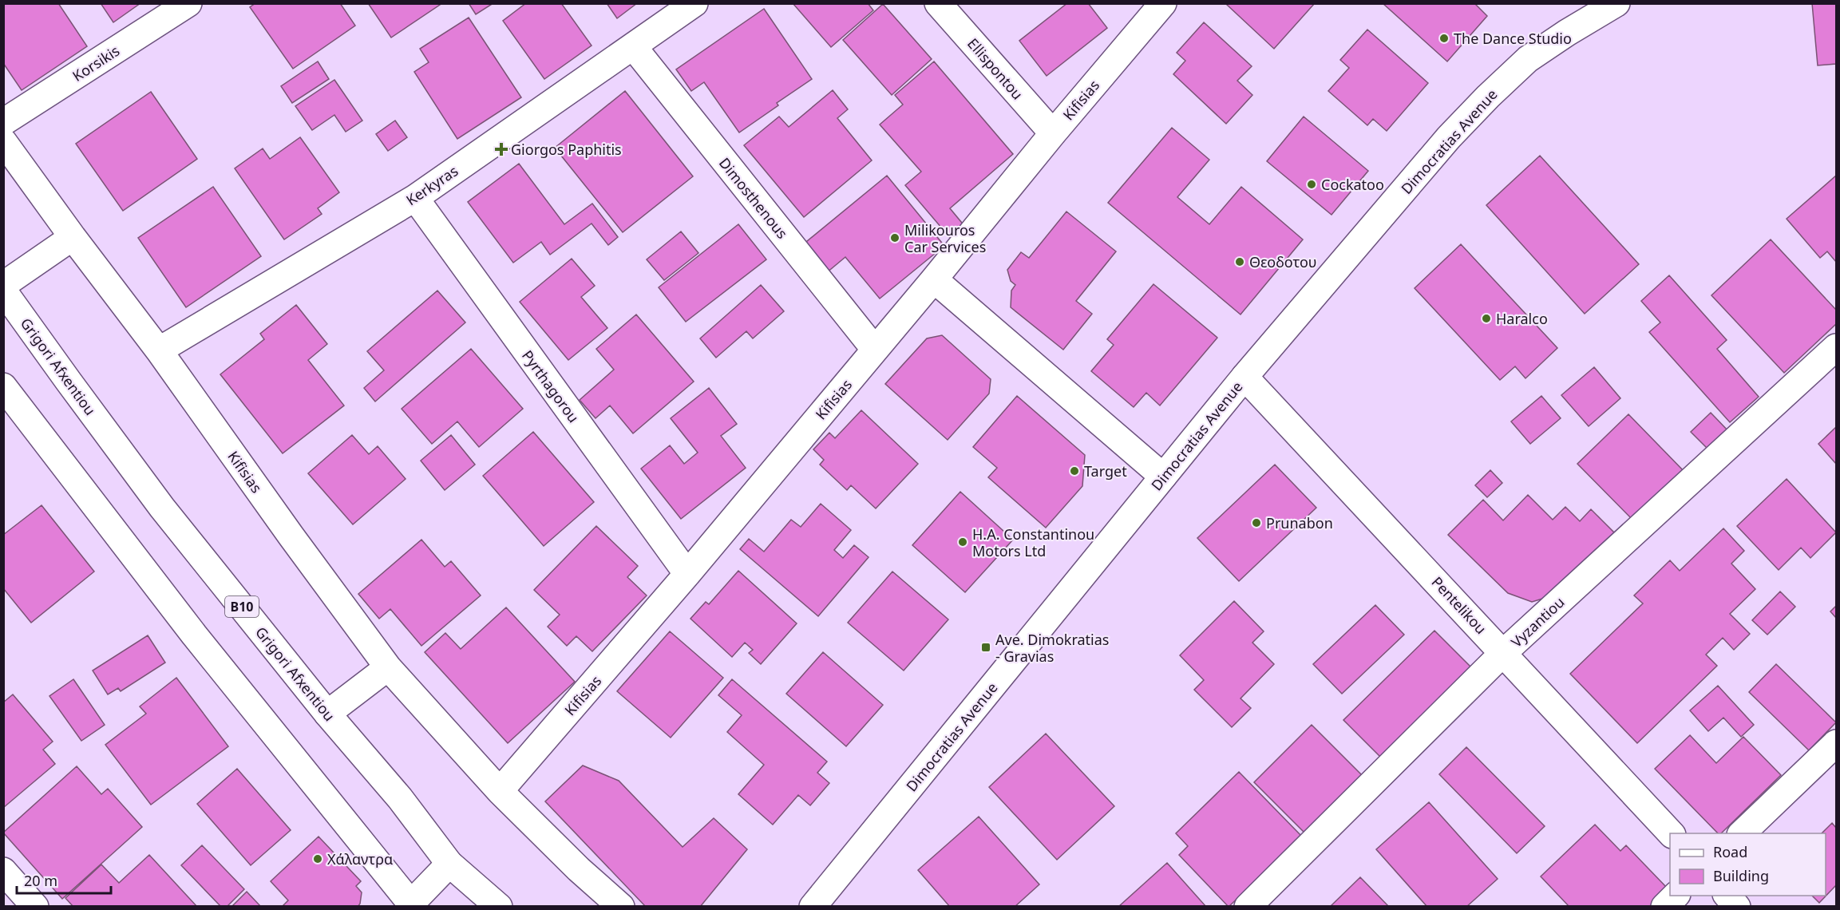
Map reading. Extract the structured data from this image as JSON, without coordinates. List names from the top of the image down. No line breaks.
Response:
{"streets":{"street":["Korsikis","Ellispontou","Kifisias","Dimocratias Avenue","Kerkyras","Dimosthenous","Grigori Afxentiou","Pyrthagorou","Pentelikou","B10","Vyzantiou"]},"crossings":[["Ellispontou","Kifisias"],["Kifisias","Kerkyras"],["Kifisias","Dimosthenous"],["Kifisias","Pyrthagorou"],["Dimocratias Avenue","Pentelikou"],["Kerkyras","Dimosthenous"],["Kerkyras","Pyrthagorou"],["Pentelikou","Vyzantiou"]],"places":{"other":["The Dance Studio","Cockatoo","Milikouros Car Services","Θεοδοτου","Haralco","Target","Prunabon","H.A. Constantinou Motors Ltd","Χάλαντρα"],"health":["Giorgos Paphitis"],"transit":["Ave. Dimokratias - Gravias"]},"legend":["Road","Building"],"scale_bar":"20 m"}
